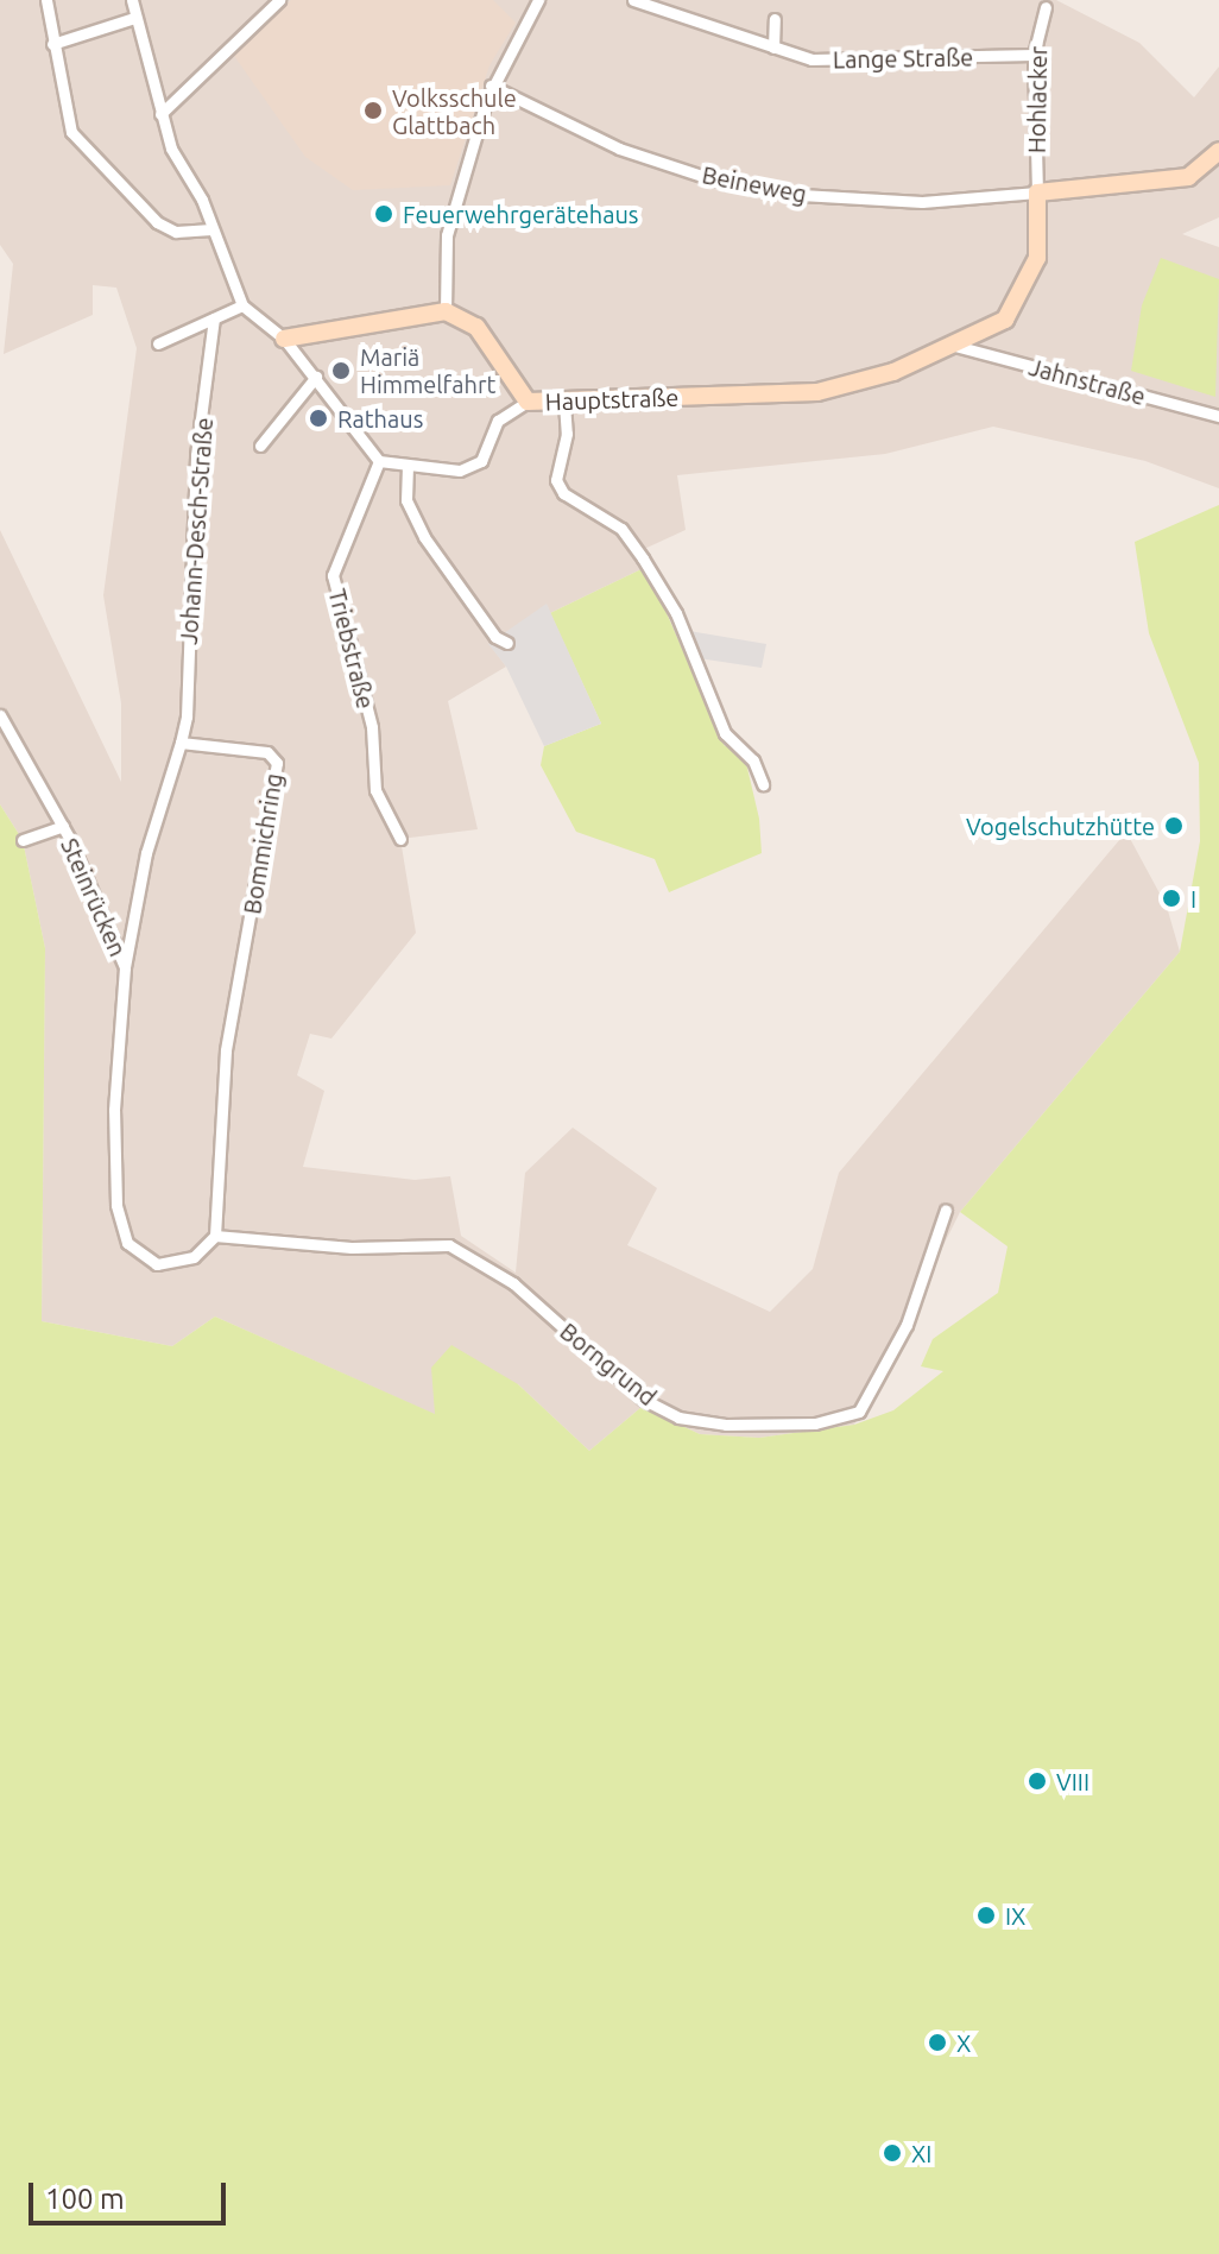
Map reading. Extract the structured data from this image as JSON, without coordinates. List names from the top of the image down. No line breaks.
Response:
{"streets":{"street":["Lange Straße","Hohlacker","Beineweg","Jahnstraße","Hauptstraße","Johann-Desch-Straße","Triebstraße","Bommichring","Steinrücken","Borngrund"]},"crossings":[["Lange Straße","Hohlacker"],["Hohlacker","Beineweg"],["Hohlacker","Hauptstraße"],["Beineweg","Hauptstraße"],["Jahnstraße","Hauptstraße"],["Johann-Desch-Straße","Bommichring"],["Bommichring","Borngrund"]],"places":["Volksschule Glattbach","Feuerwehrgerätehaus","Mariä Himmelfahrt","Rathaus","Vogelschutzhütte","I","VIII","IX","X","XI"],"scale_bar":"100 m"}
